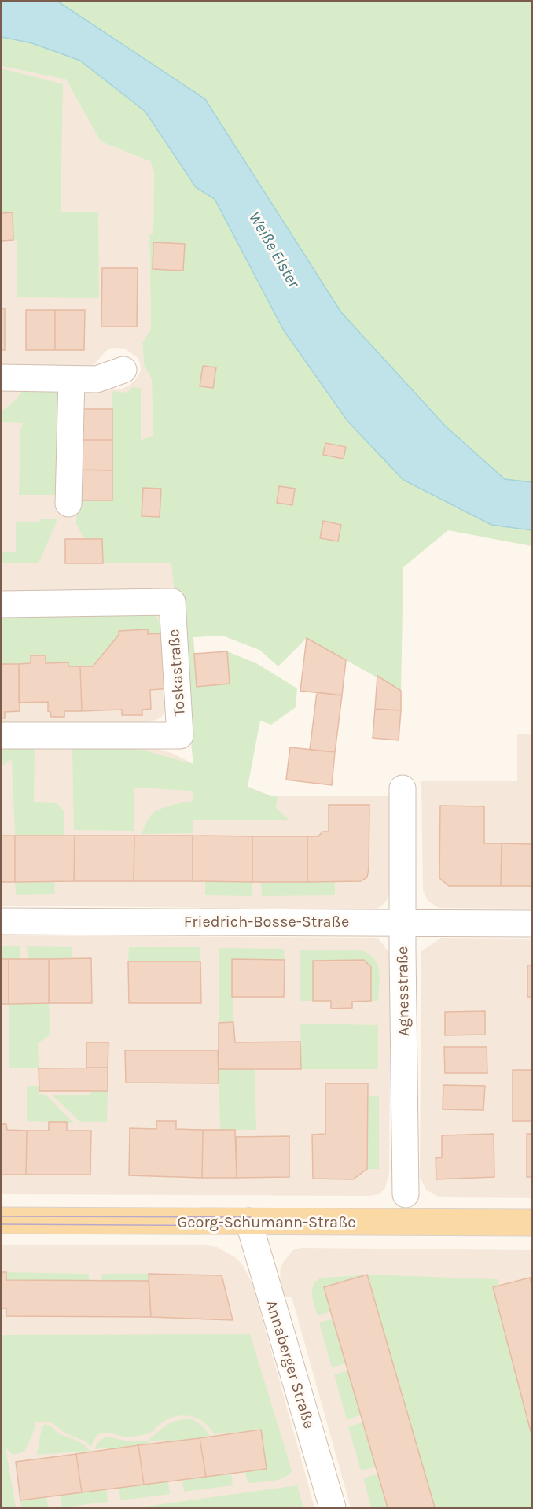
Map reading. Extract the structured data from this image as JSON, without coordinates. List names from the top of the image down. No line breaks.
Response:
{"streets":{"main road":["Georg-Schumann-Straße"],"street":["Toskastraße","Friedrich-Bosse-Straße","Agnesstraße","Annaberger Straße"]},"crossings":[["Friedrich-Bosse-Straße","Agnesstraße"],["Georg-Schumann-Straße","Annaberger Straße"]],"water":["Weiße Elster"]}
